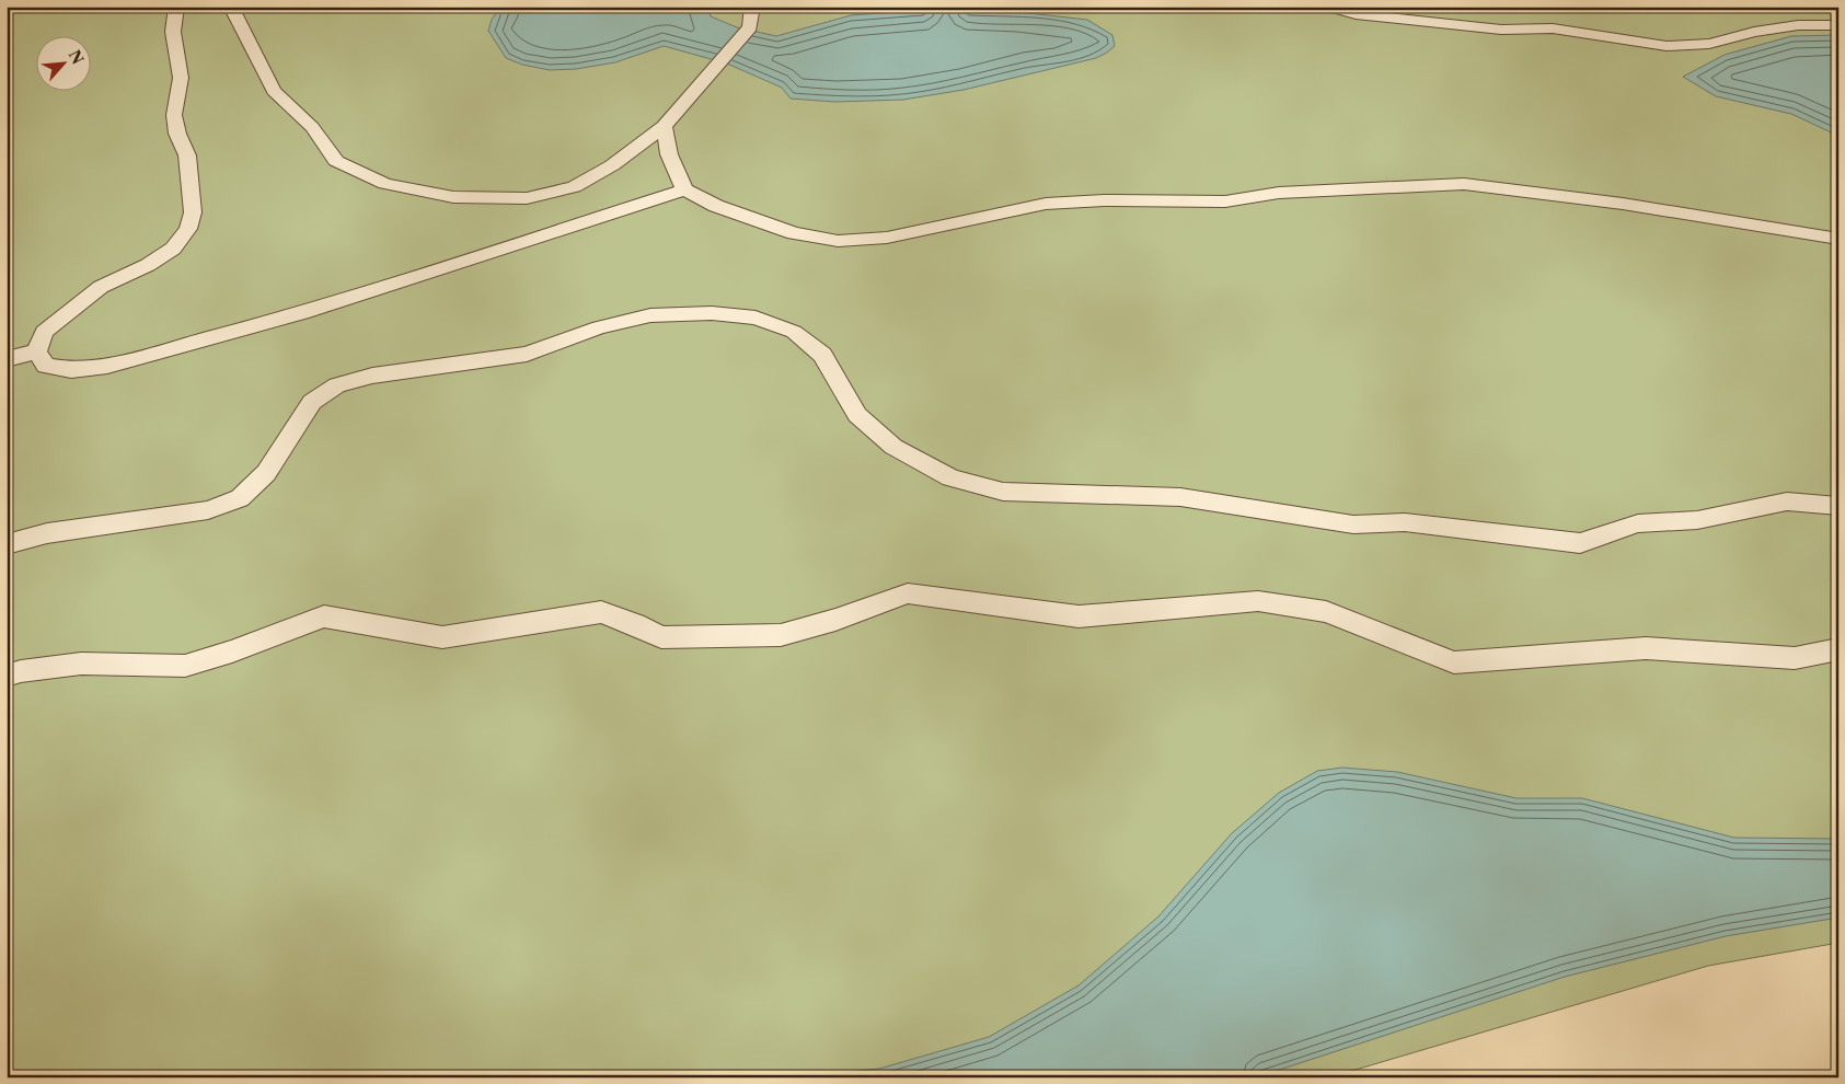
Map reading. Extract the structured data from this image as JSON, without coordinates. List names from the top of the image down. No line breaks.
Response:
{"north":"top right"}
